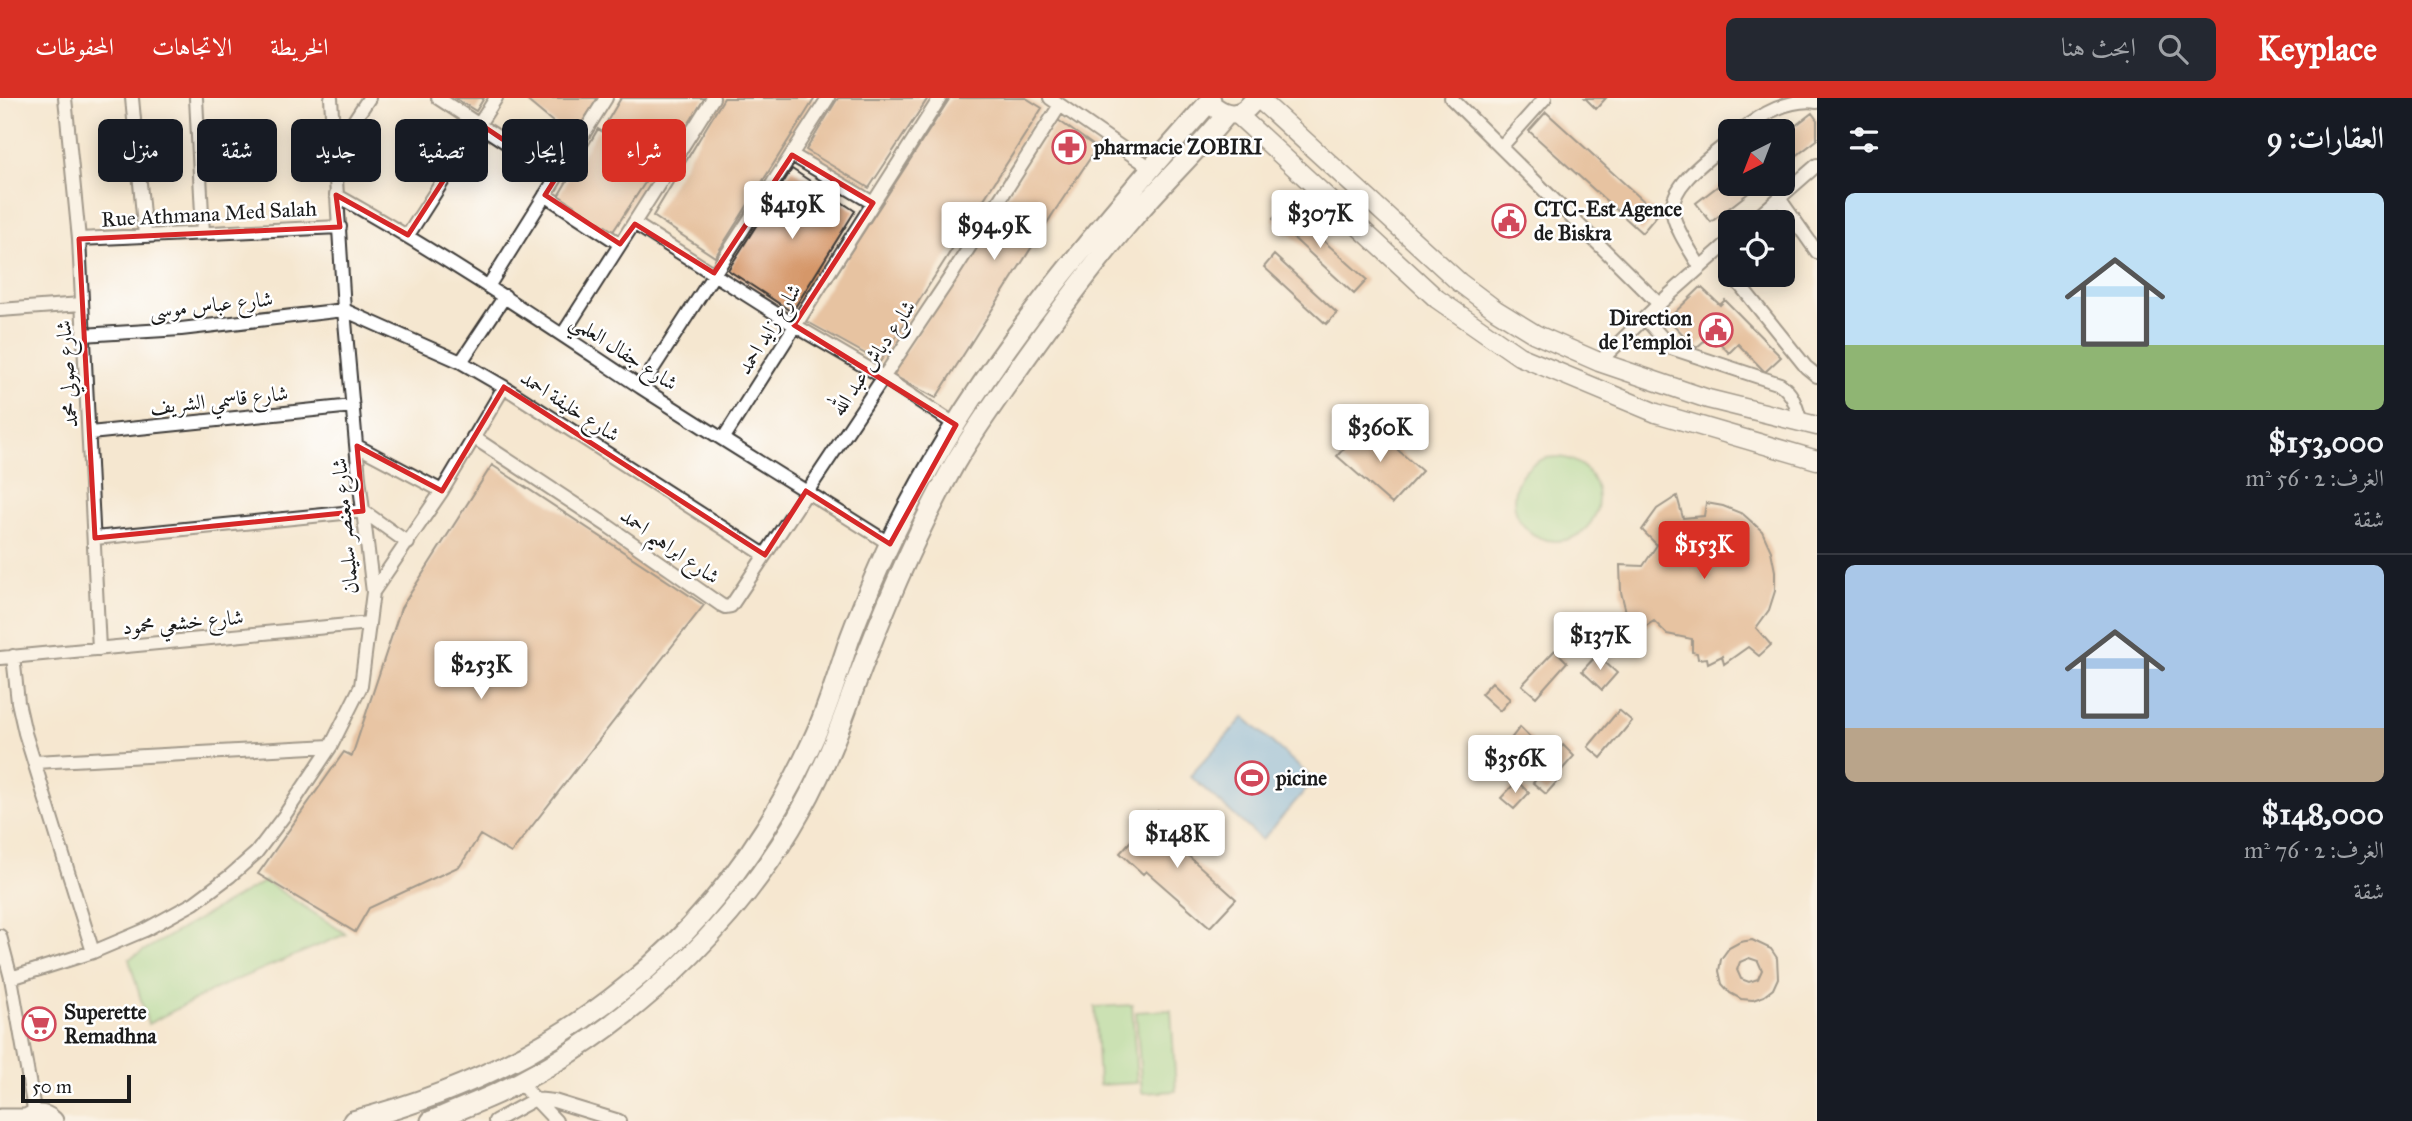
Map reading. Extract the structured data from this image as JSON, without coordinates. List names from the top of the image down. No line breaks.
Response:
{"streets":{"street":["Rue Athmana Med Salah","شارع عباس موسى","شارع زايد احمد","شارع جفال العلمي","شارع دباش عبد الله","شارع صولي محمد","شارع قاسمي الشريف","شارع خليفة احمد","شارع معنصر سليمان","شارع ابراهيم احمد","شارع خشعي محمود"]},"crossings":[["Rue Athmana Med Salah","شارع صولي محمد"],["Rue Athmana Med Salah","شارع معنصر سليمان"],["شارع عباس موسى","شارع صولي محمد"],["شارع عباس موسى","شارع خليفة احمد"],["شارع عباس موسى","شارع معنصر سليمان"],["شارع زايد احمد","شارع جفال العلمي"],["شارع جفال العلمي","شارع دباش عبد الله"],["شارع جفال العلمي","شارع معنصر سليمان"],["شارع جفال العلمي","شارع ابراهيم احمد"],["شارع دباش عبد الله","شارع ابراهيم احمد"],["شارع صولي محمد","شارع قاسمي الشريف"],["شارع صولي محمد","شارع خشعي محمود"],["شارع قاسمي الشريف","شارع معنصر سليمان"],["شارع خليفة احمد","شارع معنصر سليمان"],["شارع خليفة احمد","شارع ابراهيم احمد"],["شارع معنصر سليمان","شارع خشعي محمود"]],"places":{"pharmacy":["pharmacie ZOBIRI"],"public building":["CTC-Est Agence de Biskra","Direction de l'emploi"],"sports":["picine"],"supermarket":["Superette Remadhna"]},"scale_bar":"50 m","north":"bottom left","page":{"header":"Keyplace","search":"ابحث هنا","nav":["الخريطة","الاتجاهات","المحفوظات"],"heading":"العقارات: 9","chip":["شراء","إيجار","تصفية","جديد","شقة","منزل"],"price":["$419K","$307K","$94.9K","$360K","$153K","$137K","$253K","$356K","$148K"],"list":[{"name":"$153,000","note":"الغرف: 2 · 56 m² · شقة"},{"name":"$148,000","note":"الغرف: 2 · 76 m² · شقة"}],"scale":"50 m"}}
